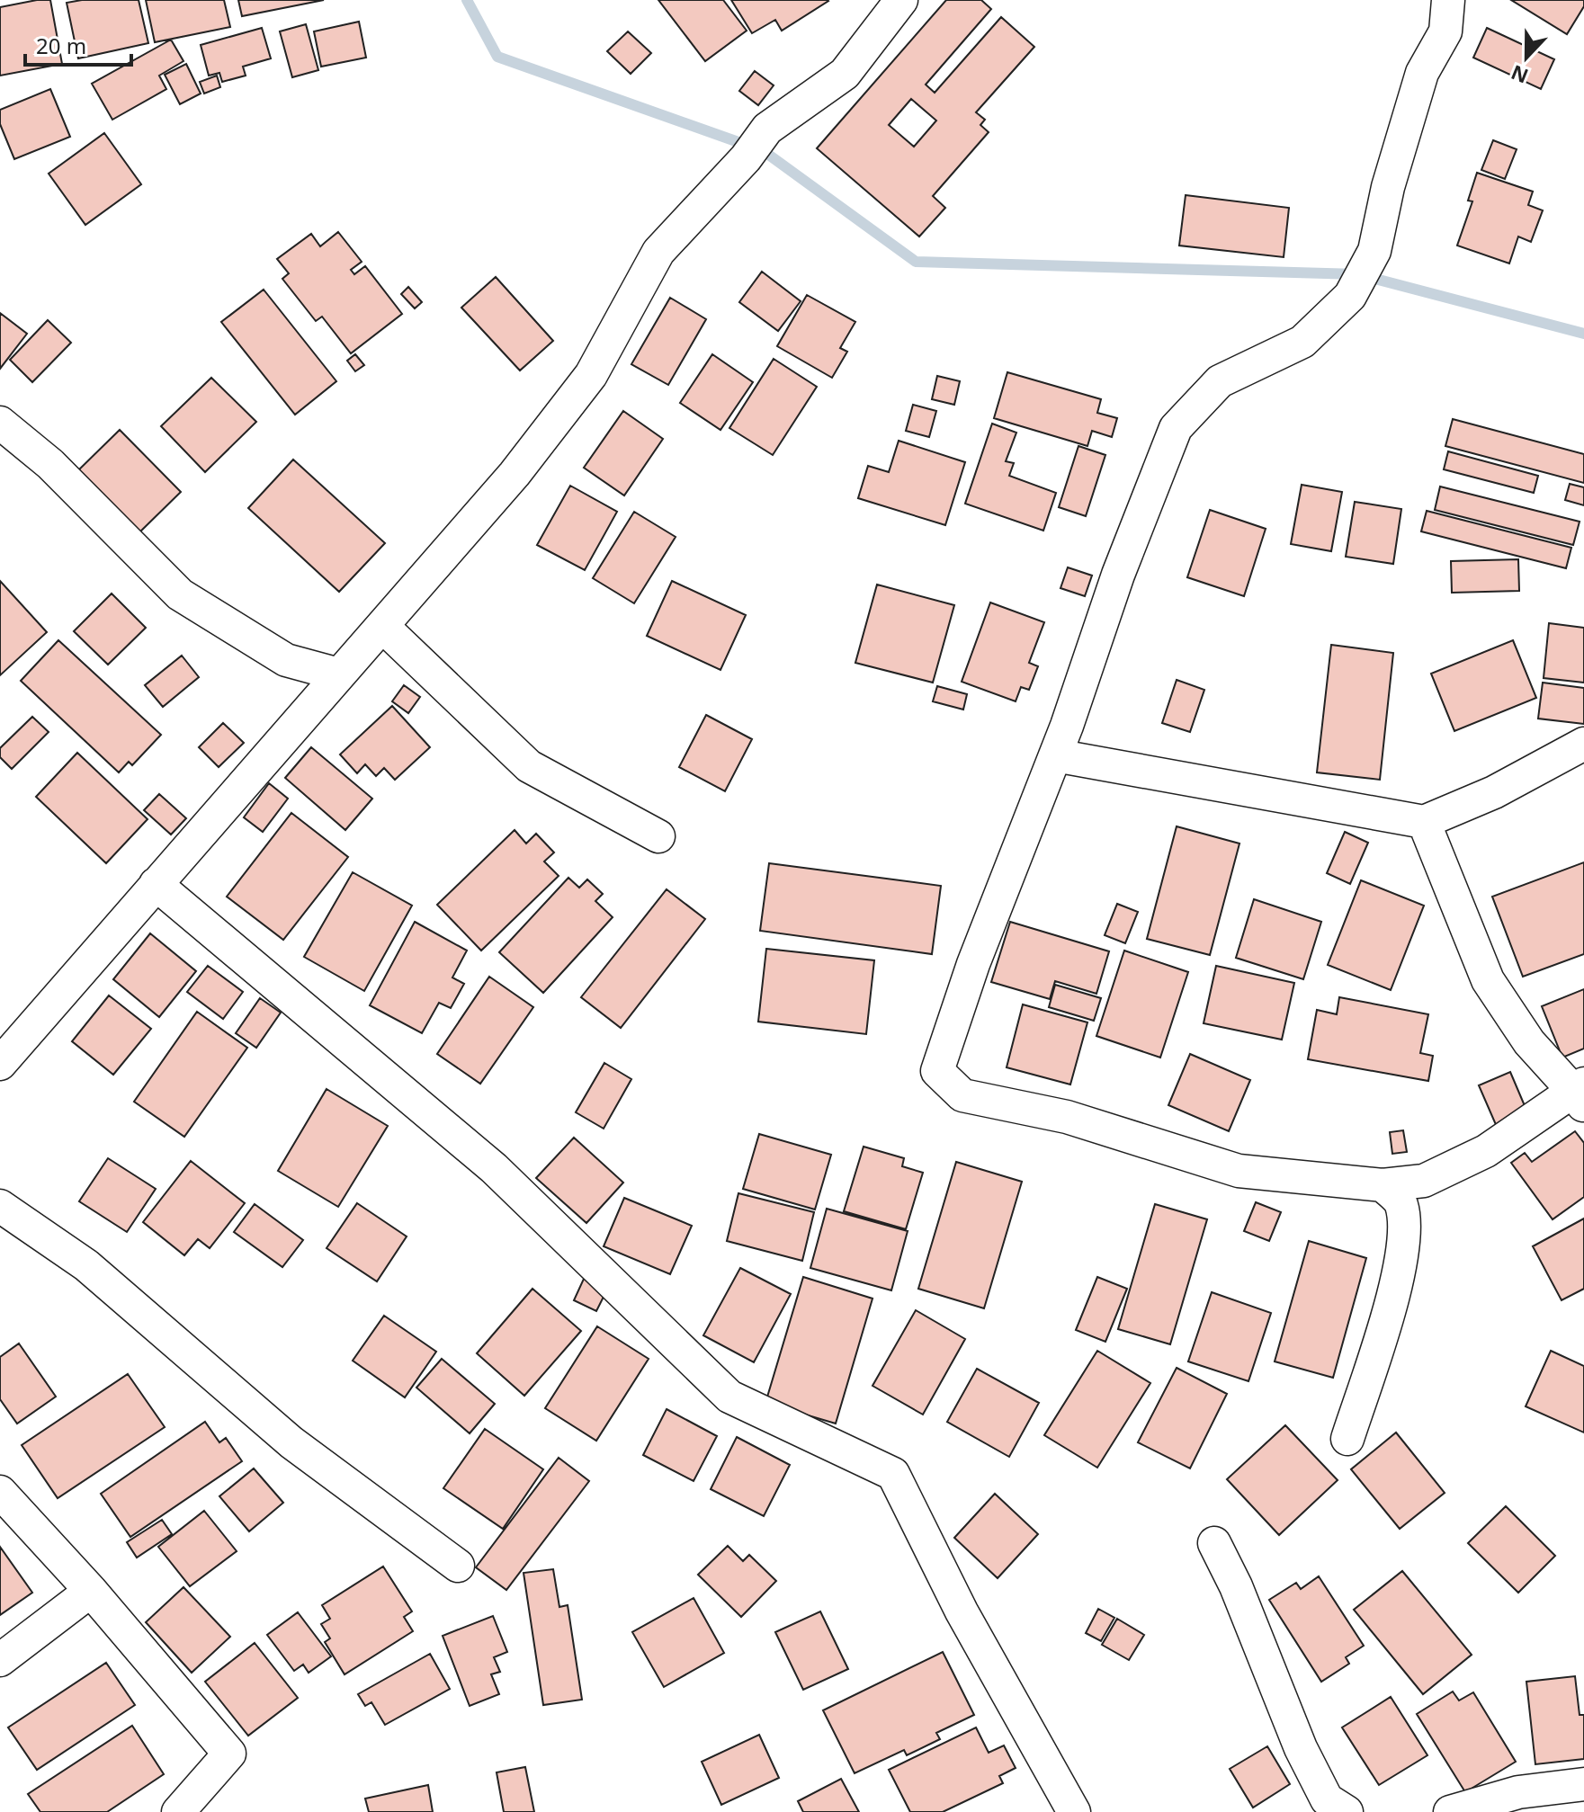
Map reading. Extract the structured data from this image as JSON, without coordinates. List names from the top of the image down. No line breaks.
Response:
{"scale_bar":"20 m","north":"bottom"}
